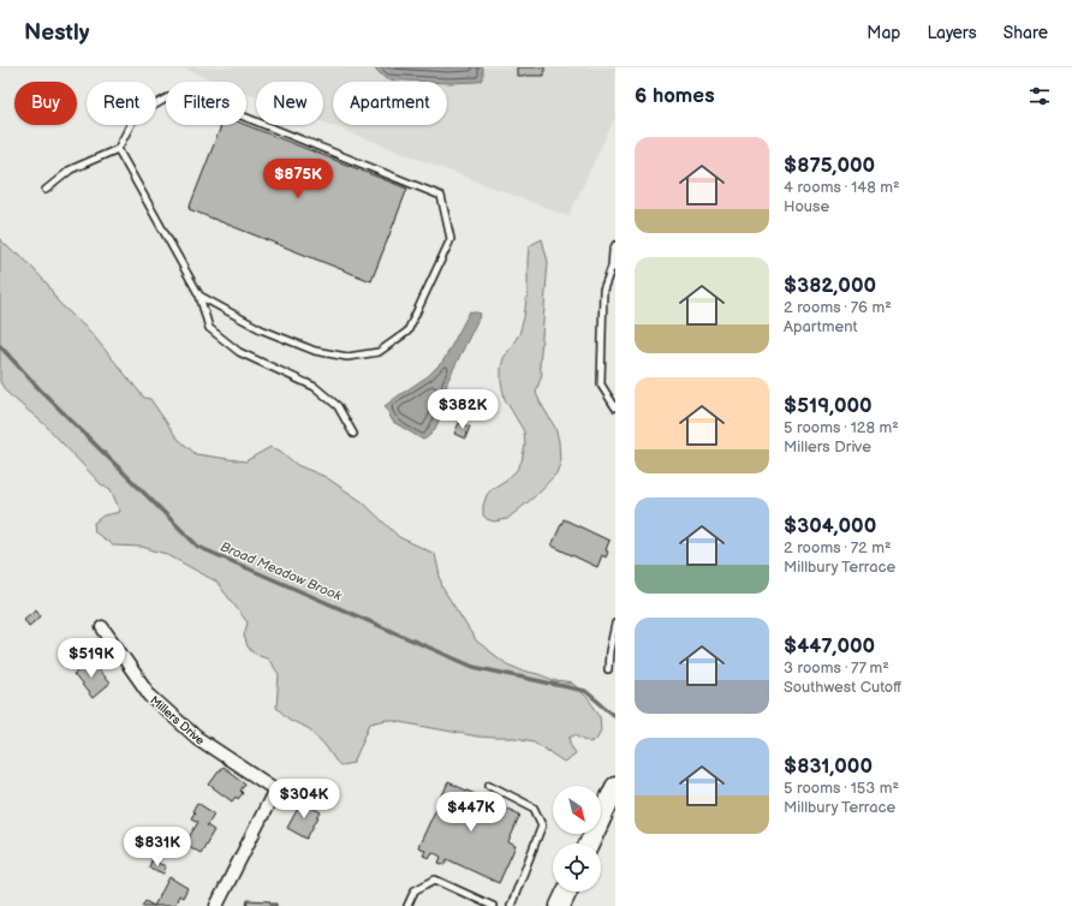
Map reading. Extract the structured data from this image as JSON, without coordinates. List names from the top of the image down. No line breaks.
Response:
{"streets":{"street":["Millers Drive"]},"water":["Broad Meadow Brook"],"north":"bottom right","page":{"header":"Nestly","nav":["Map","Layers","Share"],"heading":"6 homes","chip":["Buy","Rent","Filters","New","Apartment"],"list":[{"name":"$875,000","note":"4 rooms · 148 m² · House"},{"name":"$382,000","note":"2 rooms · 76 m² · Apartment"},{"name":"$519,000","note":"5 rooms · 128 m² · Millers Drive"},{"name":"$304,000","note":"2 rooms · 72 m² · Millbury Terrace"},{"name":"$447,000","note":"3 rooms · 77 m² · Southwest Cutoff"},{"name":"$831,000","note":"5 rooms · 153 m² · Millbury Terrace"}],"price":["$875K","$382K","$519K","$304K","$447K","$831K"]}}
